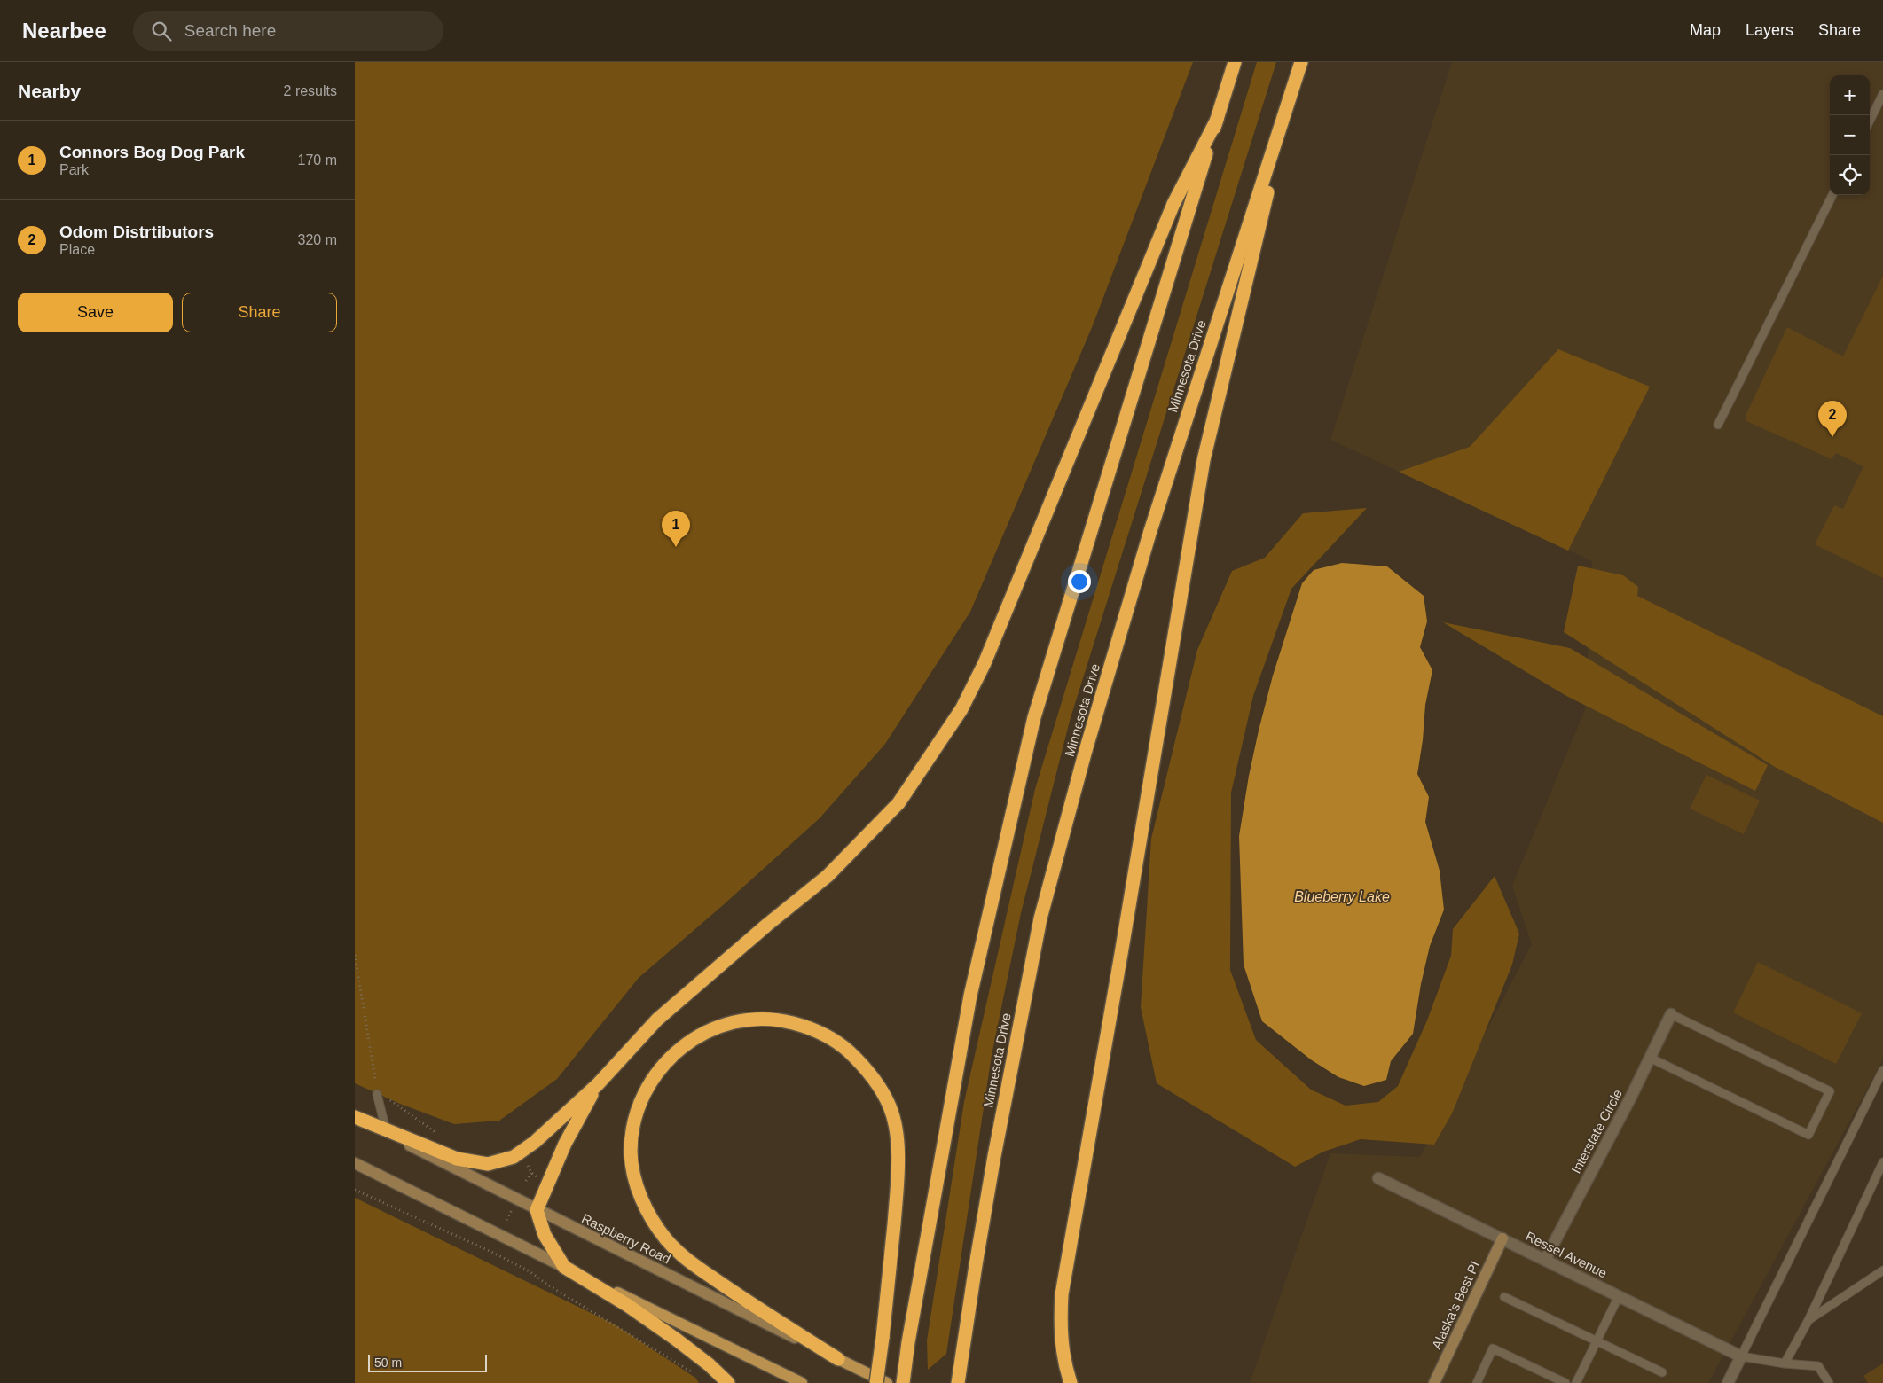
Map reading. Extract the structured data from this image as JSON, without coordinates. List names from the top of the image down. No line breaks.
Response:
{"streets":{"highway":["Minnesota Drive"],"main road":["Raspberry Road","Alaska's Best PI"],"street":["Interstate Circle","Ressel Avenue"]},"crossings":[["Interstate Circle","Ressel Avenue"],["Ressel Avenue","Alaska's Best PI"]],"water":["Blueberry Lake"],"scale_bar":"50 m","page":{"header":"Nearbee","search":"Search here","nav":["Map","Layers","Share"],"heading":["Nearby","2 results"],"map_buttons":["+","−"],"list":[{"mark":"1","name":"Connors Bog Dog Park","note":"Park","value":"170 m"},{"mark":"2","name":"Odom Distrtibutors","note":"Place","value":"320 m"}],"buttons":["Save","Share"],"pins":["2","1"],"scale":"50 m"}}
